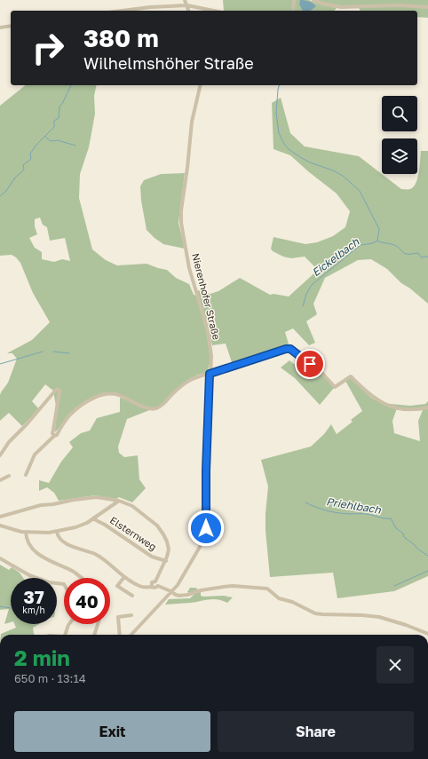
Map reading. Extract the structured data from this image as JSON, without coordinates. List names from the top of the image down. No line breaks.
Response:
{"streets":{"street":["Nierenhofer Straße","Elsternweg"]},"water":["Eickelbach","Priehlbach"],"page":{"turn":["380 m","Wilhelmshöher Straße"],"speed":"37 km/h","limit":"40","heading":["2 min","650 m · 13:14"],"buttons":["Exit","Share"]}}
